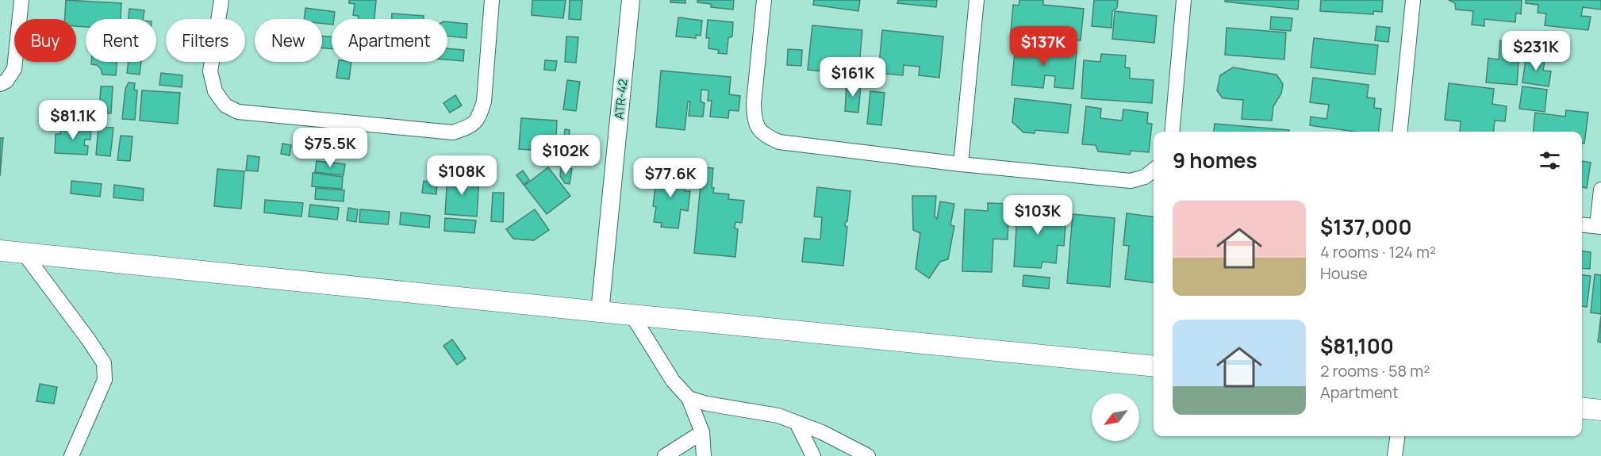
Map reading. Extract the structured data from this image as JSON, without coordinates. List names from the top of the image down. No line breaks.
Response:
{"streets":{"street":["ATR-42"]},"north":"bottom left","page":{"chip":["Buy","Rent","Filters","New","Apartment"],"price":["$137K","$231K","$161K","$81.1K","$75.5K","$102K","$108K","$77.6K","$103K"],"heading":"9 homes","list":[{"name":"$137,000","note":"4 rooms · 124 m² · House"},{"name":"$81,100","note":"2 rooms · 58 m² · Apartment"}]}}
